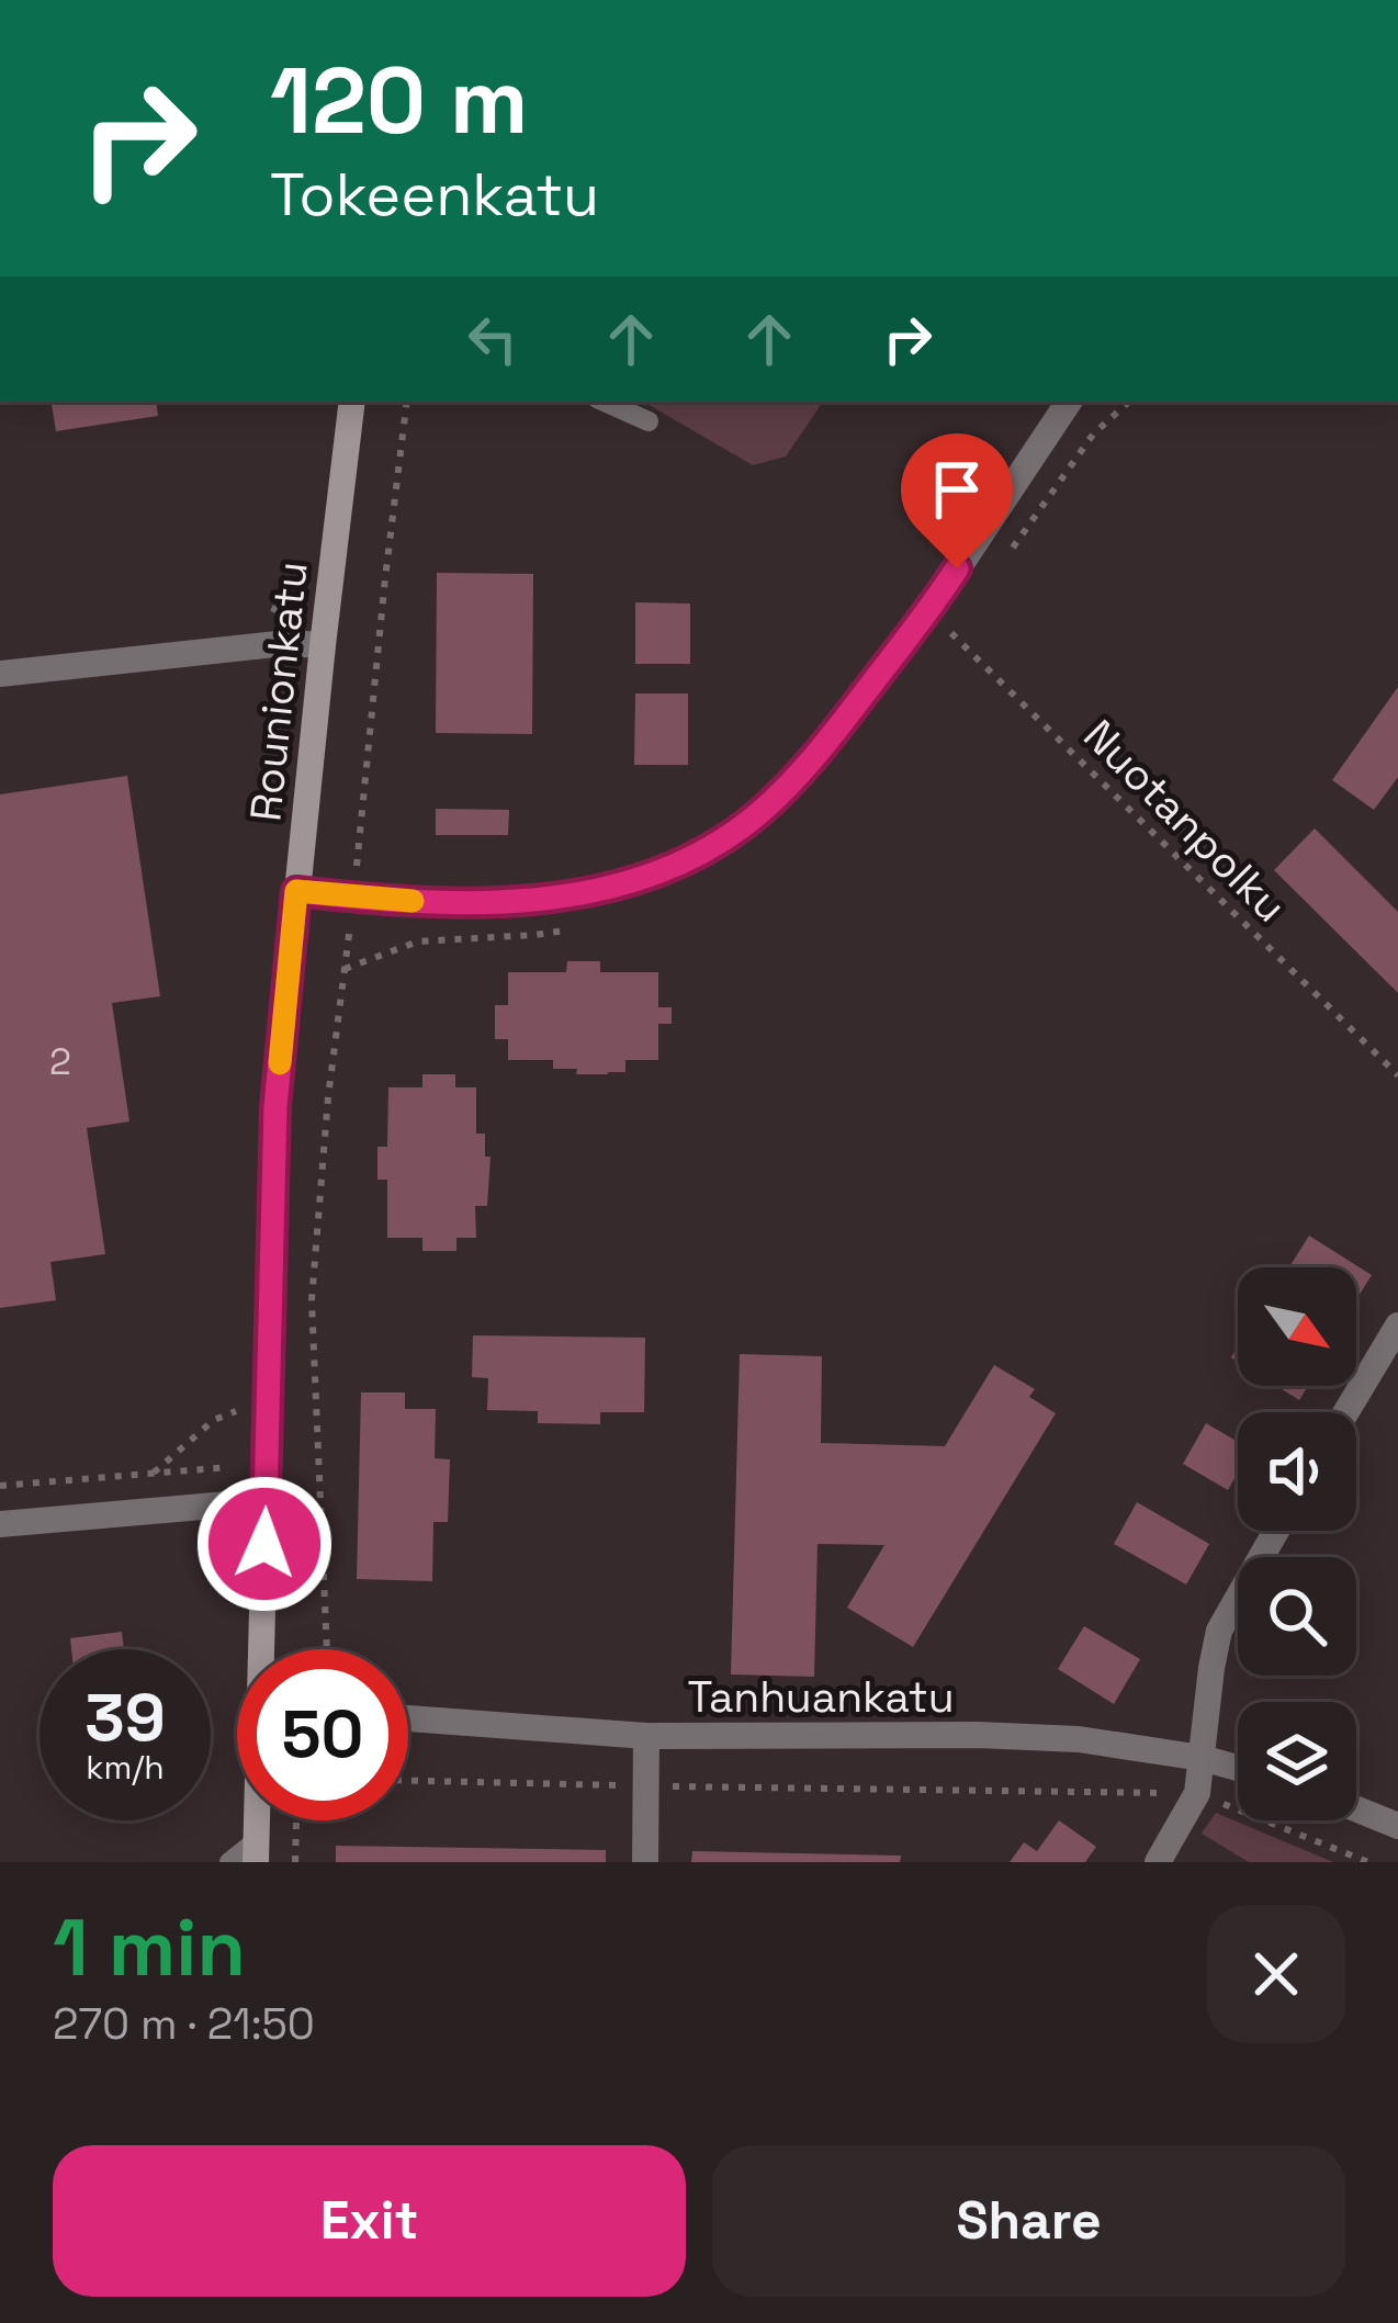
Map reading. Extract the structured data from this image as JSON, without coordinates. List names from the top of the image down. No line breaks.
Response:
{"streets":{"main road":["Rounionkatu"],"street":["Tanhuankatu"],"path":["Nuotanpolku"]},"house_numbers":["2"],"north":"bottom right","page":{"turn":["120 m","Tokeenkatu"],"speed":"39 km/h","limit":"50","heading":["1 min","270 m · 21:50"],"buttons":["Exit","Share"]}}
